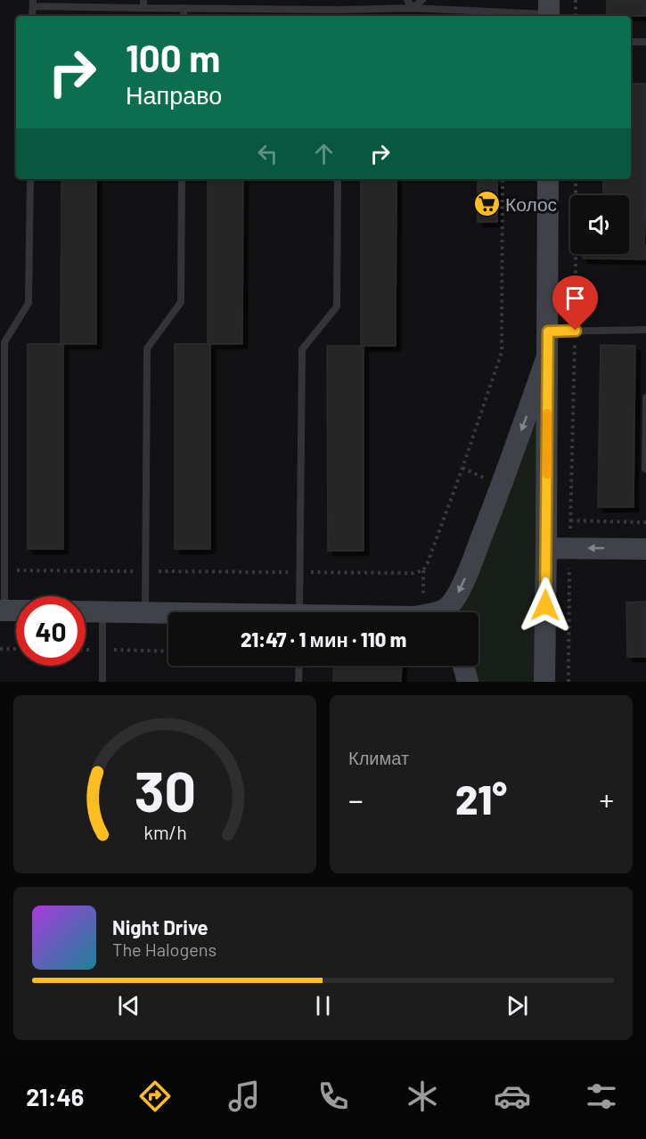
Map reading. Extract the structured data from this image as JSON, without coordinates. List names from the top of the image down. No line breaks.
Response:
{"places":{"supermarket":["Колос"]},"page":{"turn":["100 m","Направо"],"limit":"40","trip":"21:47 · 1 мин · 110 m","tile":"Климат","heat":["−","21°","+"],"song":["Night Drive","The Halogens"],"tabs":"21:46","gauge":["30","km/h"]}}
